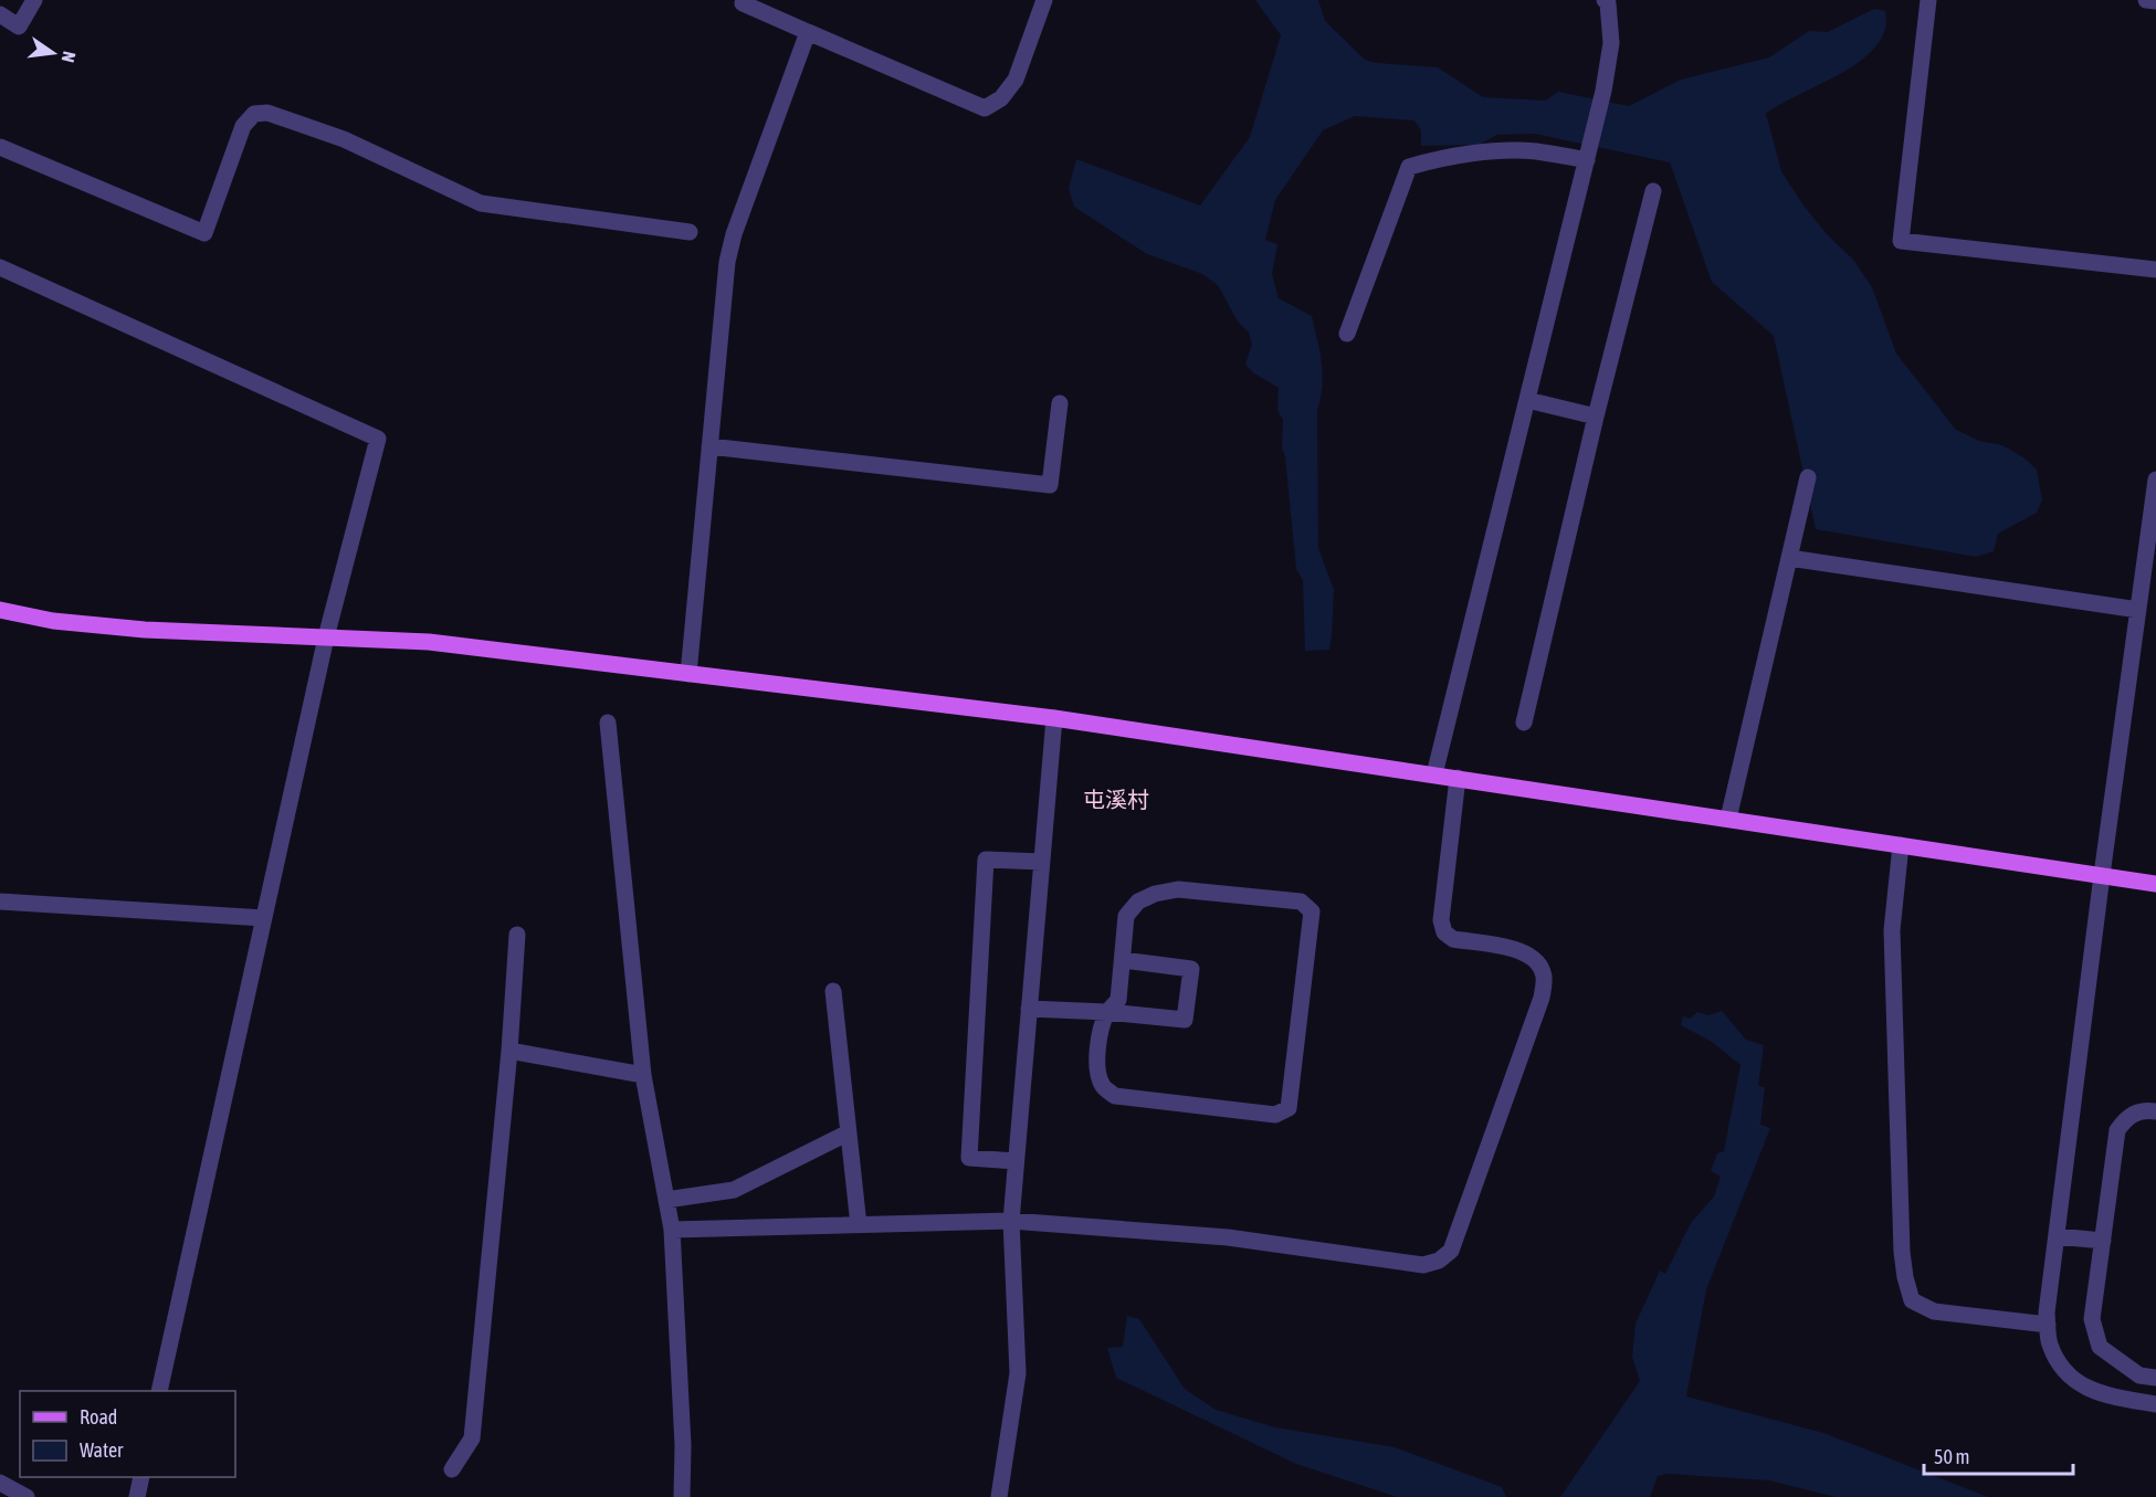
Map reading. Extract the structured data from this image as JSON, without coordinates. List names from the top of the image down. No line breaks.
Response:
{"districts":["屯溪村"],"legend":["Road","Water"],"scale_bar":"50 m","north":"right"}
